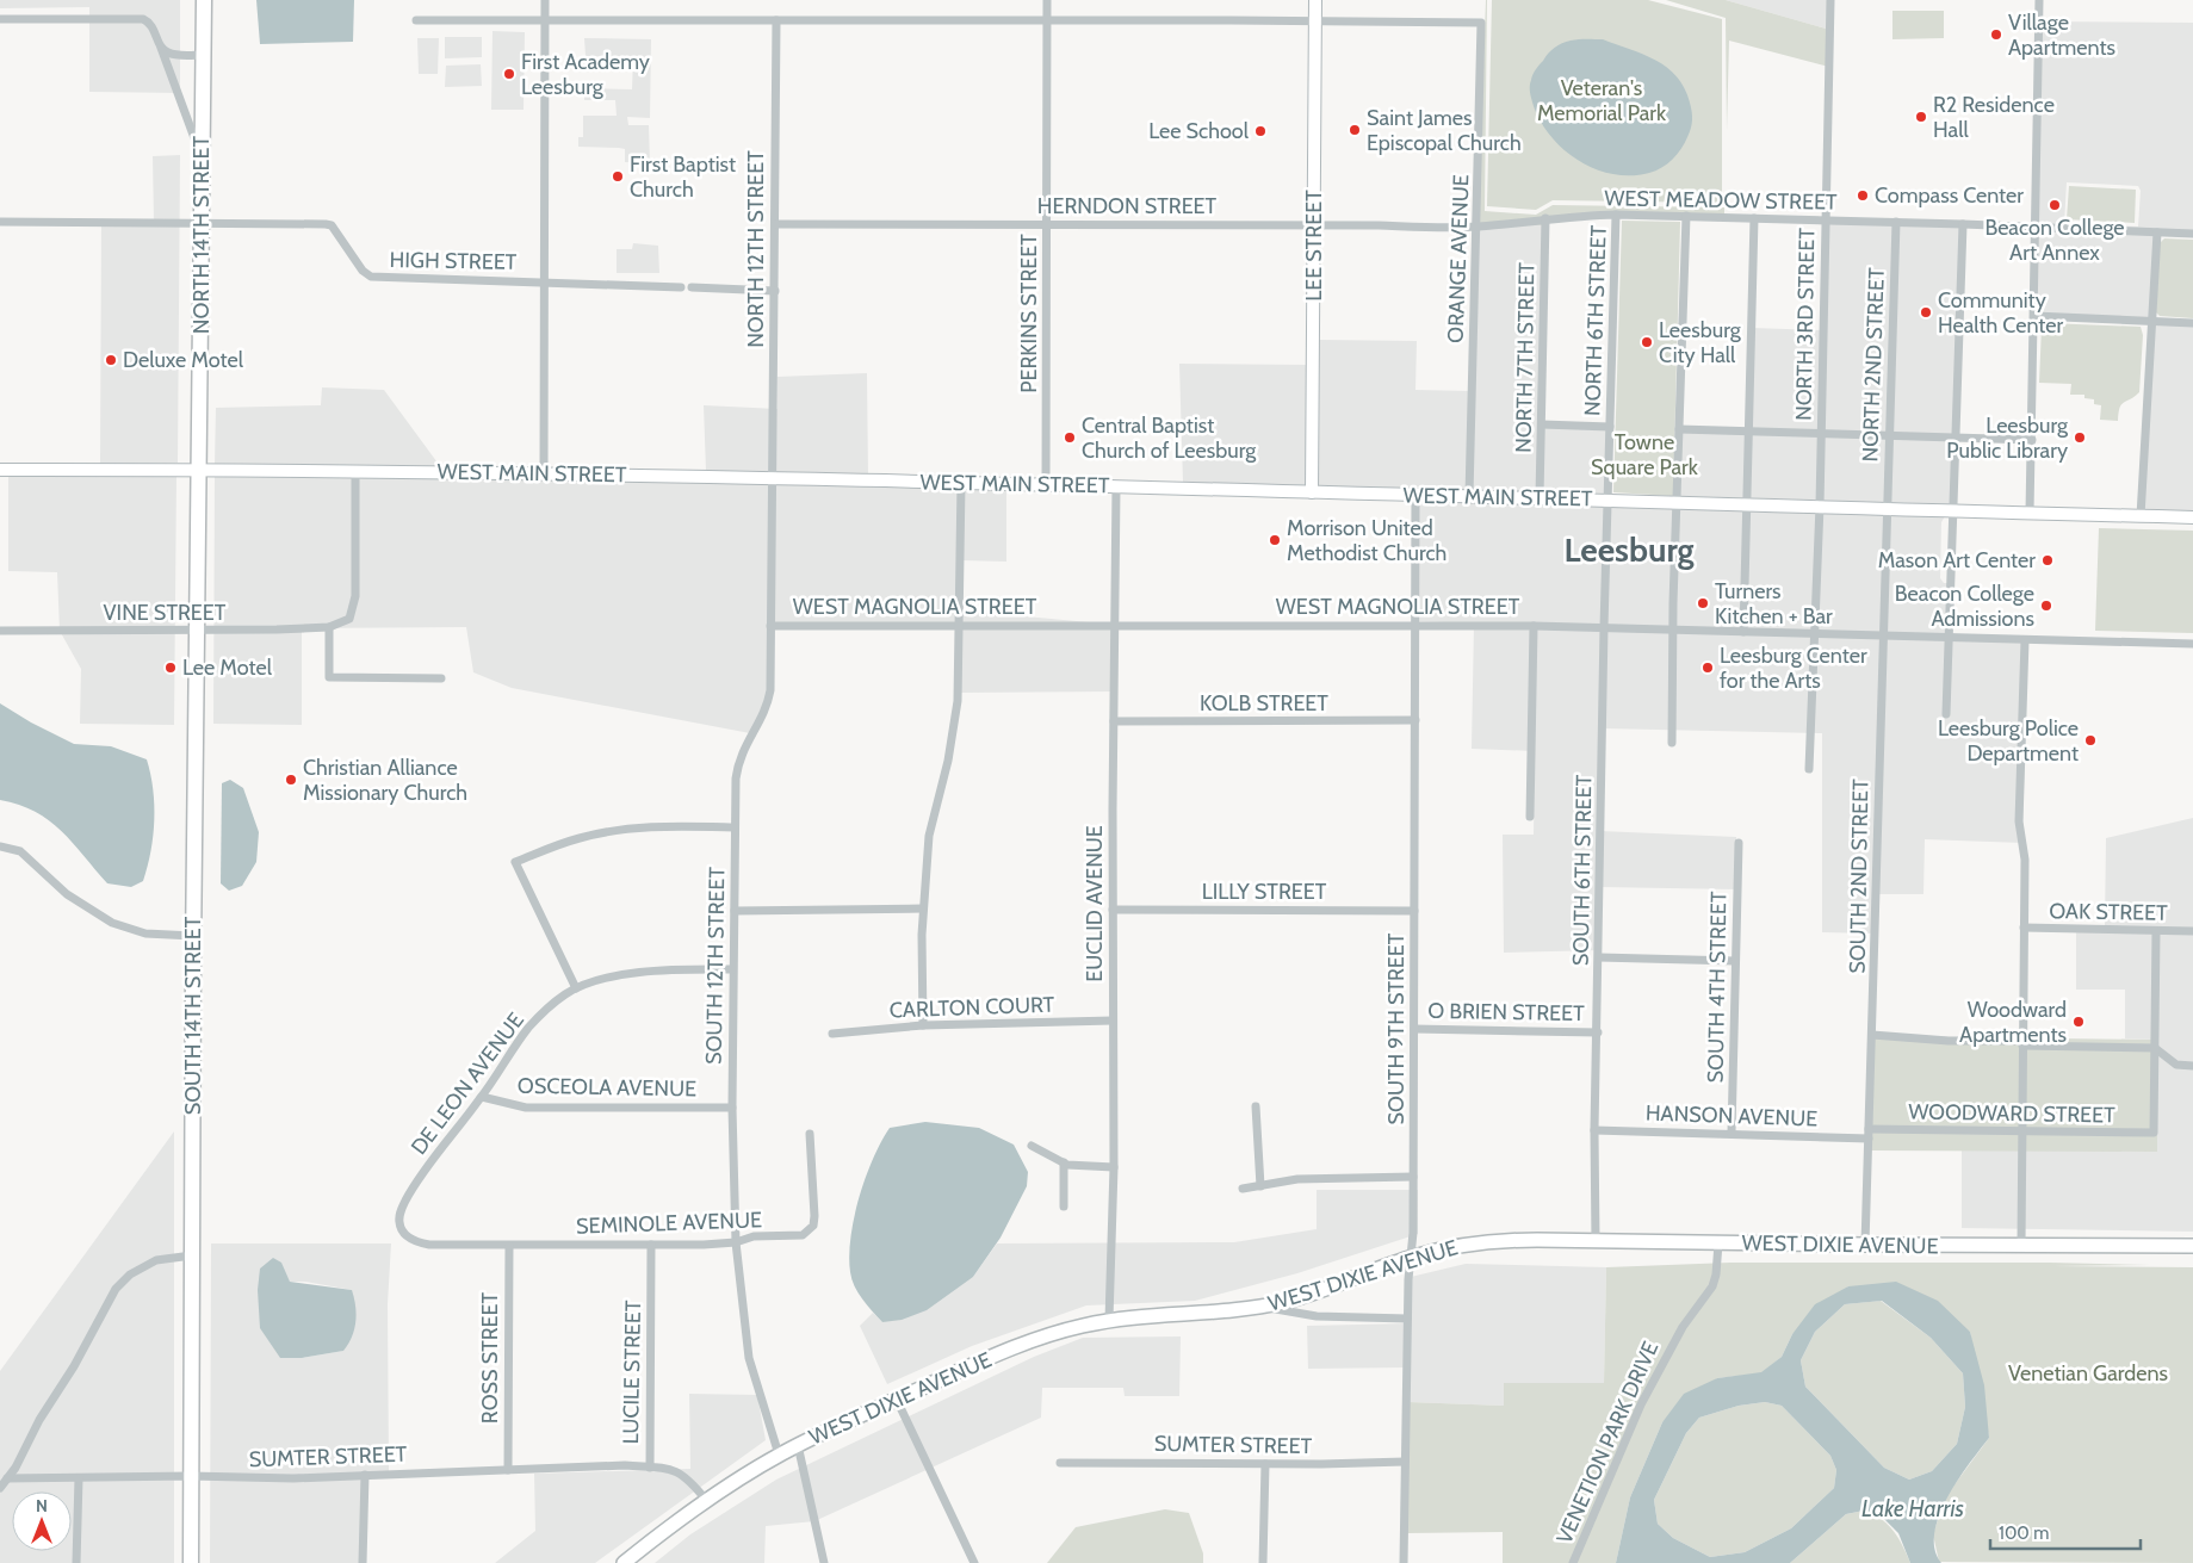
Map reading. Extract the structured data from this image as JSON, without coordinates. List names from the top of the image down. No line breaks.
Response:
{"streets":{"highway":["NORTH 14TH STREET","SOUTH 14TH STREET"],"main road":["LEE STREET","WEST MAIN STREET","WEST DIXIE AVENUE"],"street":["WEST MEADOW STREET","HERNDON STREET","NORTH 12TH STREET","ORANGE AVENUE","HIGH STREET","PERKINS STREET","NORTH 6TH STREET","NORTH 3RD STREET","NORTH 7TH STREET","NORTH 2ND STREET","WEST MAGNOLIA STREET","VINE STREET","KOLB STREET","SOUTH 6TH STREET","SOUTH 2ND STREET","LILLY STREET","EUCLID AVENUE","OAK STREET","SOUTH 12TH STREET","SOUTH 4TH STREET","CARLTON COURT","O BRIEN STREET","SOUTH 9TH STREET","DE LEON AVENUE","OSCEOLA AVENUE","WOODWARD STREET","HANSON AVENUE","SEMINOLE AVENUE","ROSS STREET","LUCILE STREET","VENETION PARK DRIVE","SUMTER STREET"]},"crossings":[["WEST MEADOW STREET","HERNDON STREET"],["WEST MEADOW STREET","ORANGE AVENUE"],["WEST MEADOW STREET","NORTH 6TH STREET"],["WEST MEADOW STREET","NORTH 3RD STREET"],["WEST MEADOW STREET","NORTH 7TH STREET"],["WEST MEADOW STREET","NORTH 2ND STREET"],["HERNDON STREET","LEE STREET"],["HERNDON STREET","NORTH 12TH STREET"],["HERNDON STREET","ORANGE AVENUE"],["HERNDON STREET","PERKINS STREET"],["NORTH 14TH STREET","HIGH STREET"],["NORTH 14TH STREET","WEST MAIN STREET"],["NORTH 14TH STREET","SOUTH 14TH STREET"],["LEE STREET","ORANGE AVENUE"],["LEE STREET","WEST MAIN STREET"],["NORTH 12TH STREET","WEST MAIN STREET"],["NORTH 12TH STREET","SOUTH 12TH STREET"],["ORANGE AVENUE","WEST MAIN STREET"],["PERKINS STREET","WEST MAIN STREET"],["NORTH 6TH STREET","WEST MAIN STREET"],["NORTH 6TH STREET","SOUTH 6TH STREET"],["NORTH 3RD STREET","WEST MAIN STREET"],["NORTH 3RD STREET","WEST MAGNOLIA STREET"],["NORTH 7TH STREET","WEST MAIN STREET"],["NORTH 2ND STREET","WEST MAIN STREET"],["NORTH 2ND STREET","SOUTH 2ND STREET"],["WEST MAIN STREET","SOUTH 6TH STREET"],["WEST MAIN STREET","SOUTH 2ND STREET"],["WEST MAIN STREET","EUCLID AVENUE"],["WEST MAIN STREET","SOUTH 12TH STREET"],["WEST MAIN STREET","SOUTH 14TH STREET"],["WEST MAIN STREET","SOUTH 9TH STREET"],["WEST MAGNOLIA STREET","SOUTH 6TH STREET"],["WEST MAGNOLIA STREET","SOUTH 2ND STREET"],["WEST MAGNOLIA STREET","EUCLID AVENUE"],["WEST MAGNOLIA STREET","SOUTH 12TH STREET"],["WEST MAGNOLIA STREET","SOUTH 9TH STREET"],["VINE STREET","SOUTH 14TH STREET"],["KOLB STREET","EUCLID AVENUE"],["KOLB STREET","SOUTH 9TH STREET"],["SOUTH 6TH STREET","O BRIEN STREET"],["SOUTH 6TH STREET","HANSON AVENUE"],["SOUTH 6TH STREET","WEST DIXIE AVENUE"],["SOUTH 2ND STREET","WOODWARD STREET"],["SOUTH 2ND STREET","HANSON AVENUE"],["SOUTH 2ND STREET","WEST DIXIE AVENUE"],["LILLY STREET","EUCLID AVENUE"],["LILLY STREET","SOUTH 9TH STREET"],["EUCLID AVENUE","CARLTON COURT"],["EUCLID AVENUE","WEST DIXIE AVENUE"],["SOUTH 12TH STREET","DE LEON AVENUE"],["SOUTH 12TH STREET","OSCEOLA AVENUE"],["SOUTH 12TH STREET","SEMINOLE AVENUE"],["SOUTH 12TH STREET","WEST DIXIE AVENUE"],["SOUTH 4TH STREET","HANSON AVENUE"],["O BRIEN STREET","SOUTH 9TH STREET"],["SOUTH 14TH STREET","SUMTER STREET"],["SOUTH 9TH STREET","WEST DIXIE AVENUE"],["SOUTH 9TH STREET","SUMTER STREET"],["DE LEON AVENUE","OSCEOLA AVENUE"],["DE LEON AVENUE","SEMINOLE AVENUE"],["WOODWARD STREET","HANSON AVENUE"],["SEMINOLE AVENUE","ROSS STREET"],["SEMINOLE AVENUE","LUCILE STREET"],["WEST DIXIE AVENUE","LUCILE STREET"],["WEST DIXIE AVENUE","VENETION PARK DRIVE"],["ROSS STREET","SUMTER STREET"],["LUCILE STREET","SUMTER STREET"]],"districts":["Leesburg"],"water":["Lake Harris"],"parks":["Veteran's Memorial Park","Towne Square Park","Venetian Gardens"],"places":["Village Apartments","First Academy Leesburg","R2 Residence Hall","Saint James Episcopal Church","Lee School","First Baptist Church","Compass Center","Beacon College Art Annex","Community Health Center","Leesburg City Hall","Deluxe Motel","Central Baptist Church of Leesburg","Leesburg Public Library","Morrison United Methodist Church","Mason Art Center","Turners Kitchen + Bar","Beacon College Admissions","Lee Motel","Leesburg Center for the Arts","Leesburg Police Department","Christian Alliance Missionary Church","Woodward Apartments"],"scale_bar":"100 m","north":"top"}
